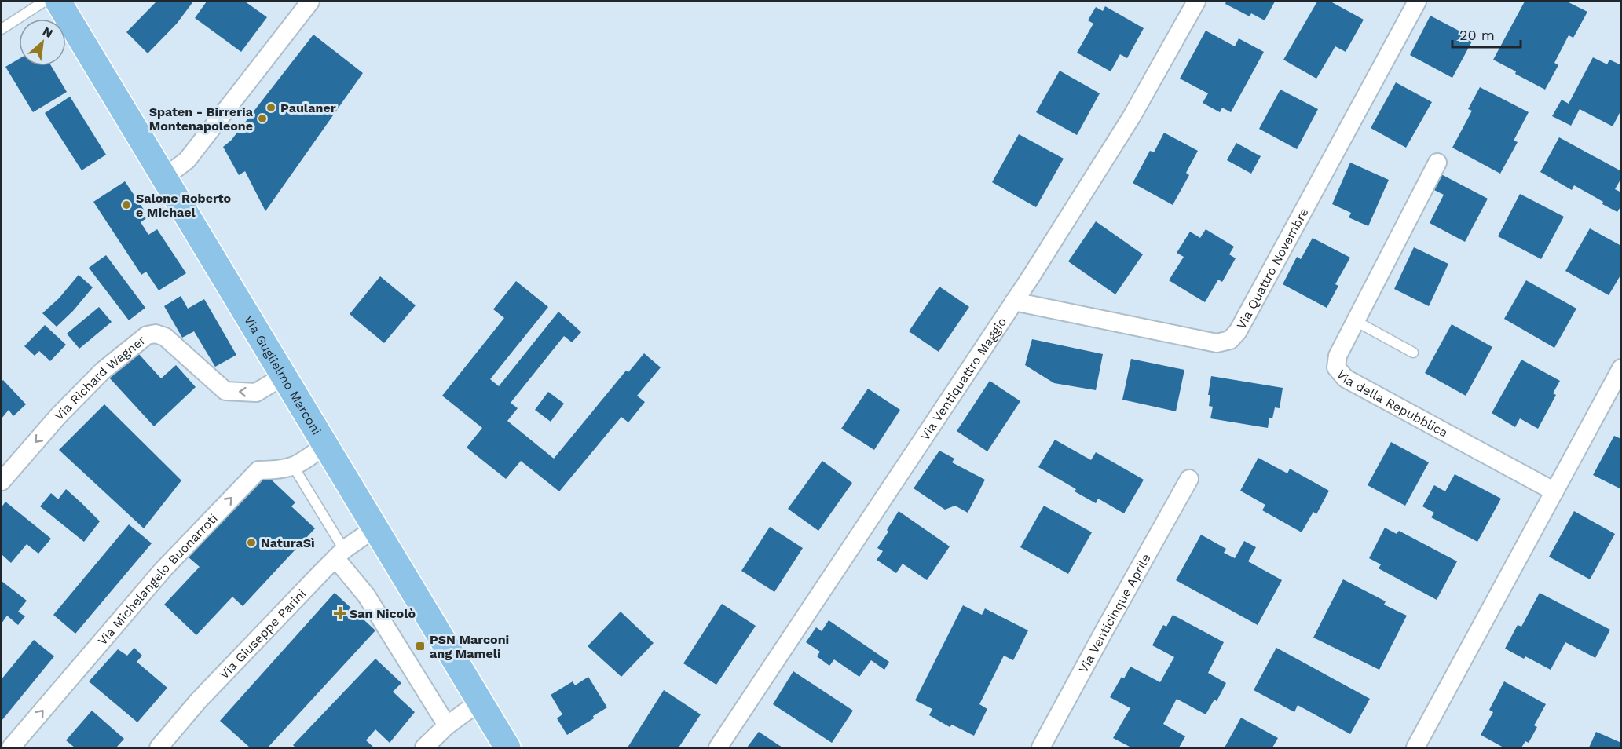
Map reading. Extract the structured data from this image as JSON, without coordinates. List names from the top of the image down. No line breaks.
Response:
{"streets":{"main road":["Via Guglielmo Marconi"],"street":["Via Quattro Novembre","Via Ventiquattro Maggio","Via Richard Wagner","Via della Repubblica","Via Michelangelo Buonarroti","Via Venticinque Aprile","Via Giuseppe Parini"]},"crossings":[["Via Quattro Novembre","Via Ventiquattro Maggio"],["Via Guglielmo Marconi","Via Richard Wagner"],["Via Guglielmo Marconi","Via Michelangelo Buonarroti"],["Via Guglielmo Marconi","Via Giuseppe Parini"]],"one_way":["Via Richard Wagner","Via Michelangelo Buonarroti"],"places":{"other":["Paulaner","Spaten - Birreria Montenapoleone","Salone Roberto e Michael","NaturaSì"],"health":["San Nicolò"],"transit":["PSN Marconi ang Mameli"]},"scale_bar":"20 m","north":"top right"}
